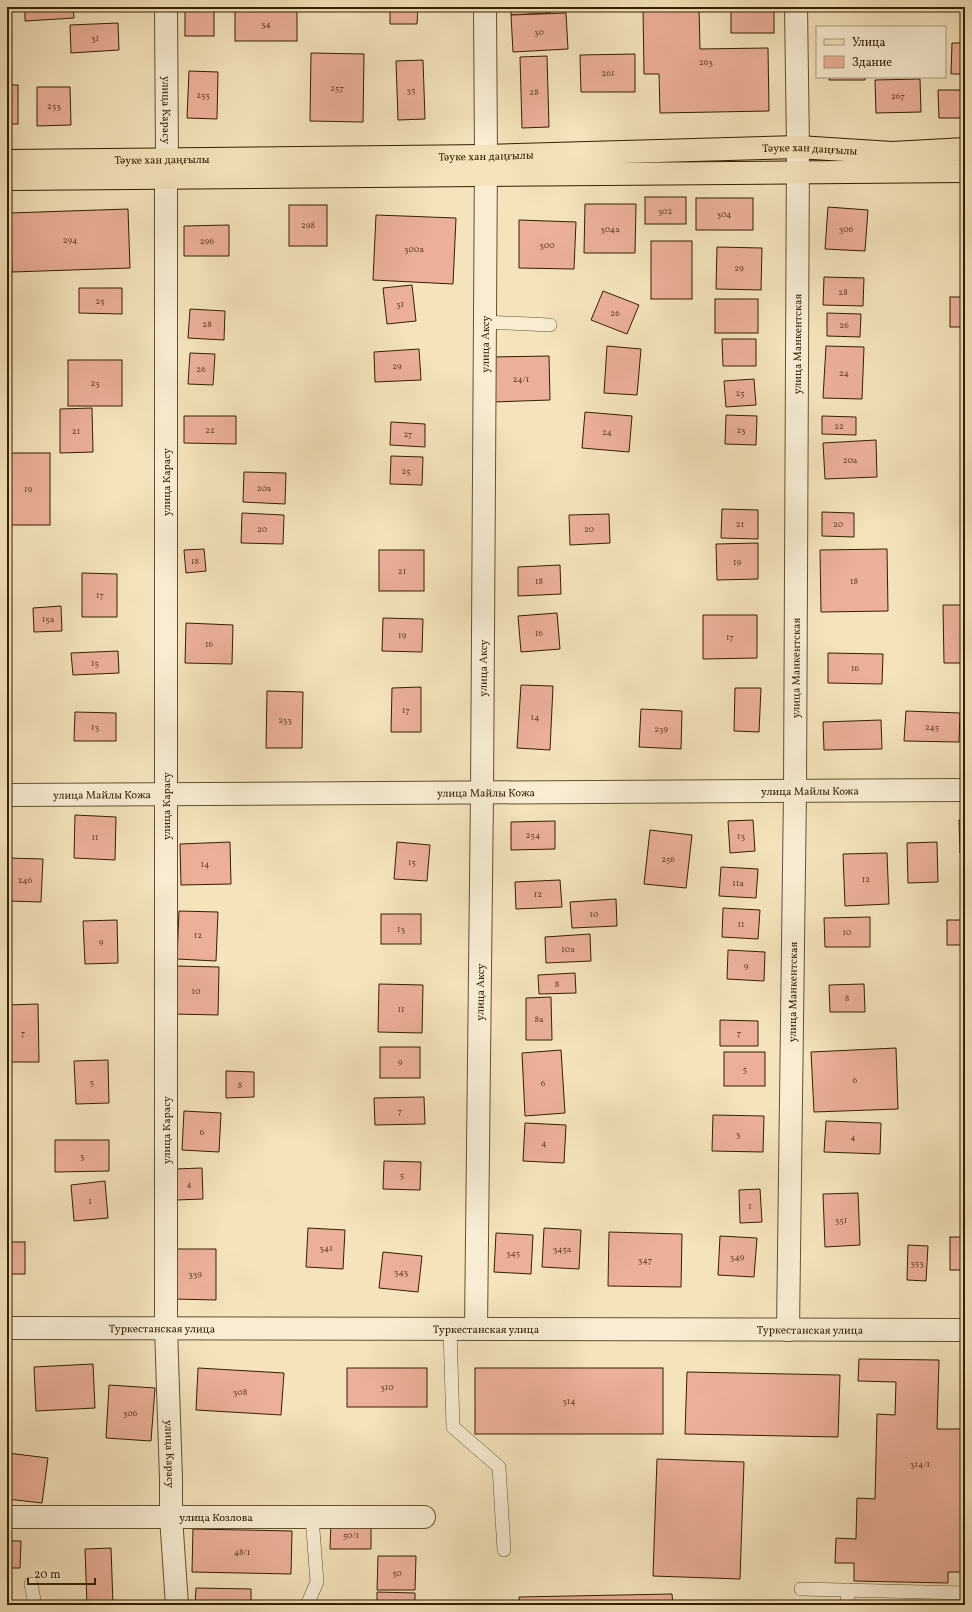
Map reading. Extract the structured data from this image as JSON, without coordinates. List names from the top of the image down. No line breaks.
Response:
{"streets":{"main road":["Тәуке хан даңғылы"],"street":["улица Карасу","улица Аксу","улица Манкентская","улица Майлы Кожа","Туркестанская улица","улица Козлова"]},"crossings":[["улица Карасу","Тәуке хан даңғылы"],["улица Карасу","улица Майлы Кожа"],["улица Карасу","Туркестанская улица"],["улица Карасу","улица Козлова"],["Тәуке хан даңғылы","улица Аксу"],["Тәуке хан даңғылы","улица Манкентская"],["улица Аксу","улица Майлы Кожа"],["улица Аксу","Туркестанская улица"],["улица Манкентская","улица Майлы Кожа"],["улица Манкентская","Туркестанская улица"]],"house_numbers":["34","30","31","263","261","257","35","28","255","267","253","302","304","298","304а","306","294","296","300","300а","29","28","25","31","26","28","26","29","26","24","24/1","23","25","22","22","23","21","24","27","20а","25","20а","19","21","20","20","20","18","19","21","18","18","17","15а","16","19","17","16","15","16","17","14","233","13","245","239","254","13","11","256","15","14","12","246","11а","12","10","11","13","10","12","9","10а","9","8","10","8","11","8а","7","7","9","5","6","5","6","8","7","6","3","4","4","3","5","4","1","1","351","341","345а","345","349","347","353","343","339","310","308","314","306","314/1","50/1","48/1","50"],"legend":["Улица","Здание"],"scale_bar":"20 m"}
